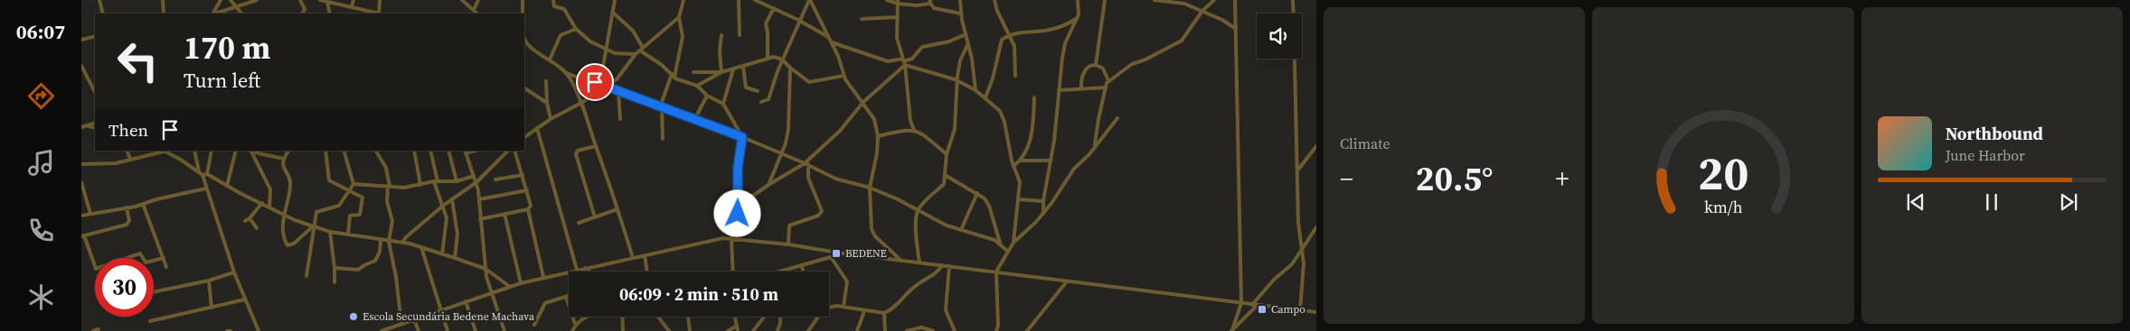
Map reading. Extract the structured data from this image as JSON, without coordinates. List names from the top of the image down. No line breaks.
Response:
{"places":{"transit":["BEDENE","Campo"],"other":["Escola Secundária Bedene Machava"]},"page":{"tabs":"06:07","tile":"Climate","turn":["170 m","Turn left"],"then":"Then","song":["Northbound","June Harbor"],"heat":["−","20.5°","+"],"limit":"30","trip":"06:09 · 2 min · 510 m","gauge":["20","km/h"]}}
